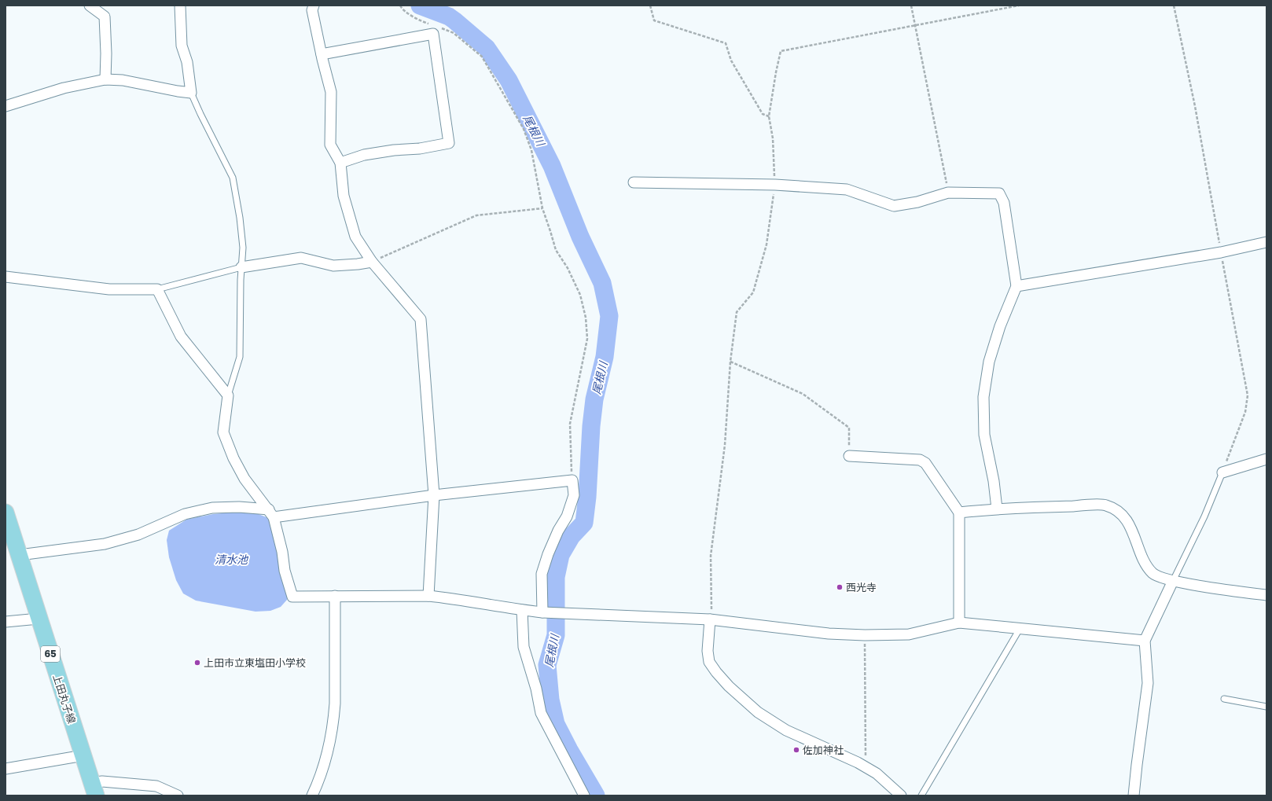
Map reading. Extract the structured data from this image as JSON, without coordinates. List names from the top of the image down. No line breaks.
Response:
{"streets":{"main road":["65","上田丸子線"]},"water":["尾根川","清水池"],"places":["西光寺","上田市立東塩田小学校","佐加神社"]}
